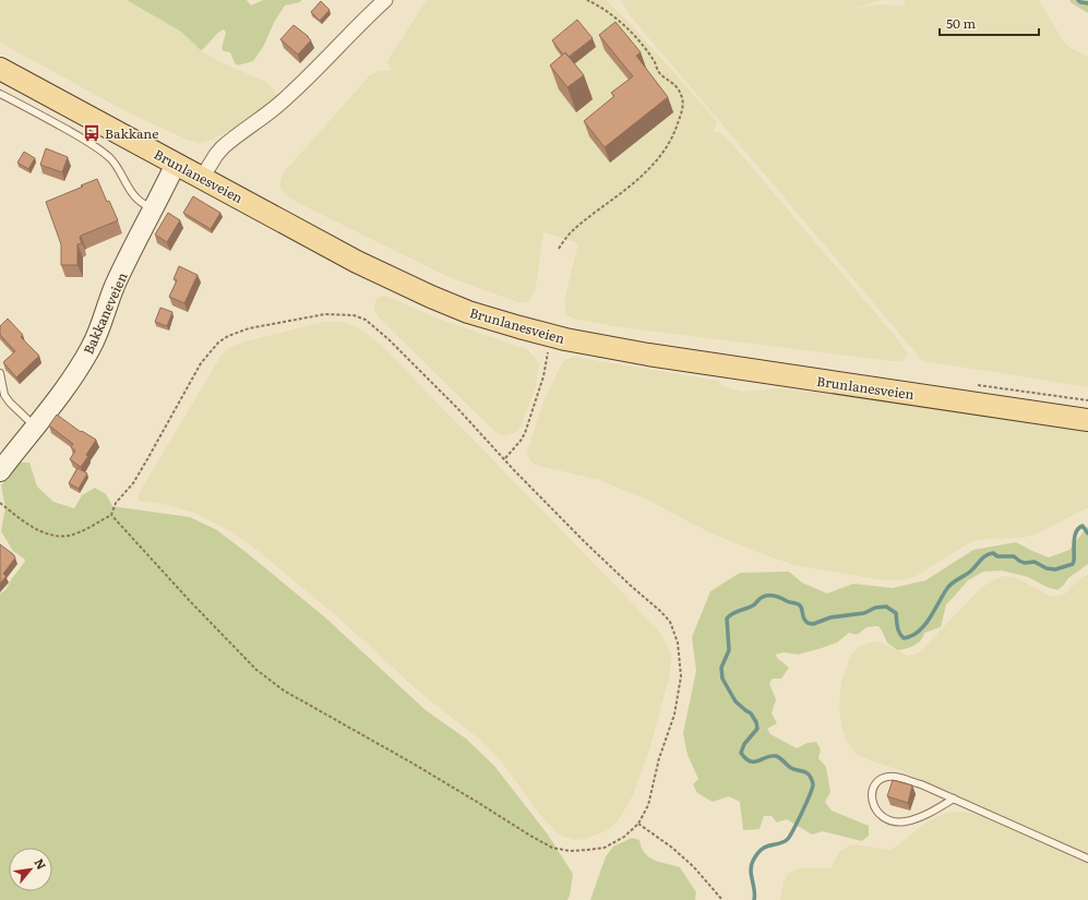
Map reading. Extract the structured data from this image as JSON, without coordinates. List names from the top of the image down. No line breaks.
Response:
{"streets":{"main road":["Brunlanesveien"],"street":["Bakkaneveien"]},"crossings":[["Brunlanesveien","Bakkaneveien"]],"places":{"bus stop":["Bakkane"]},"scale_bar":"50 m","north":"top right"}
